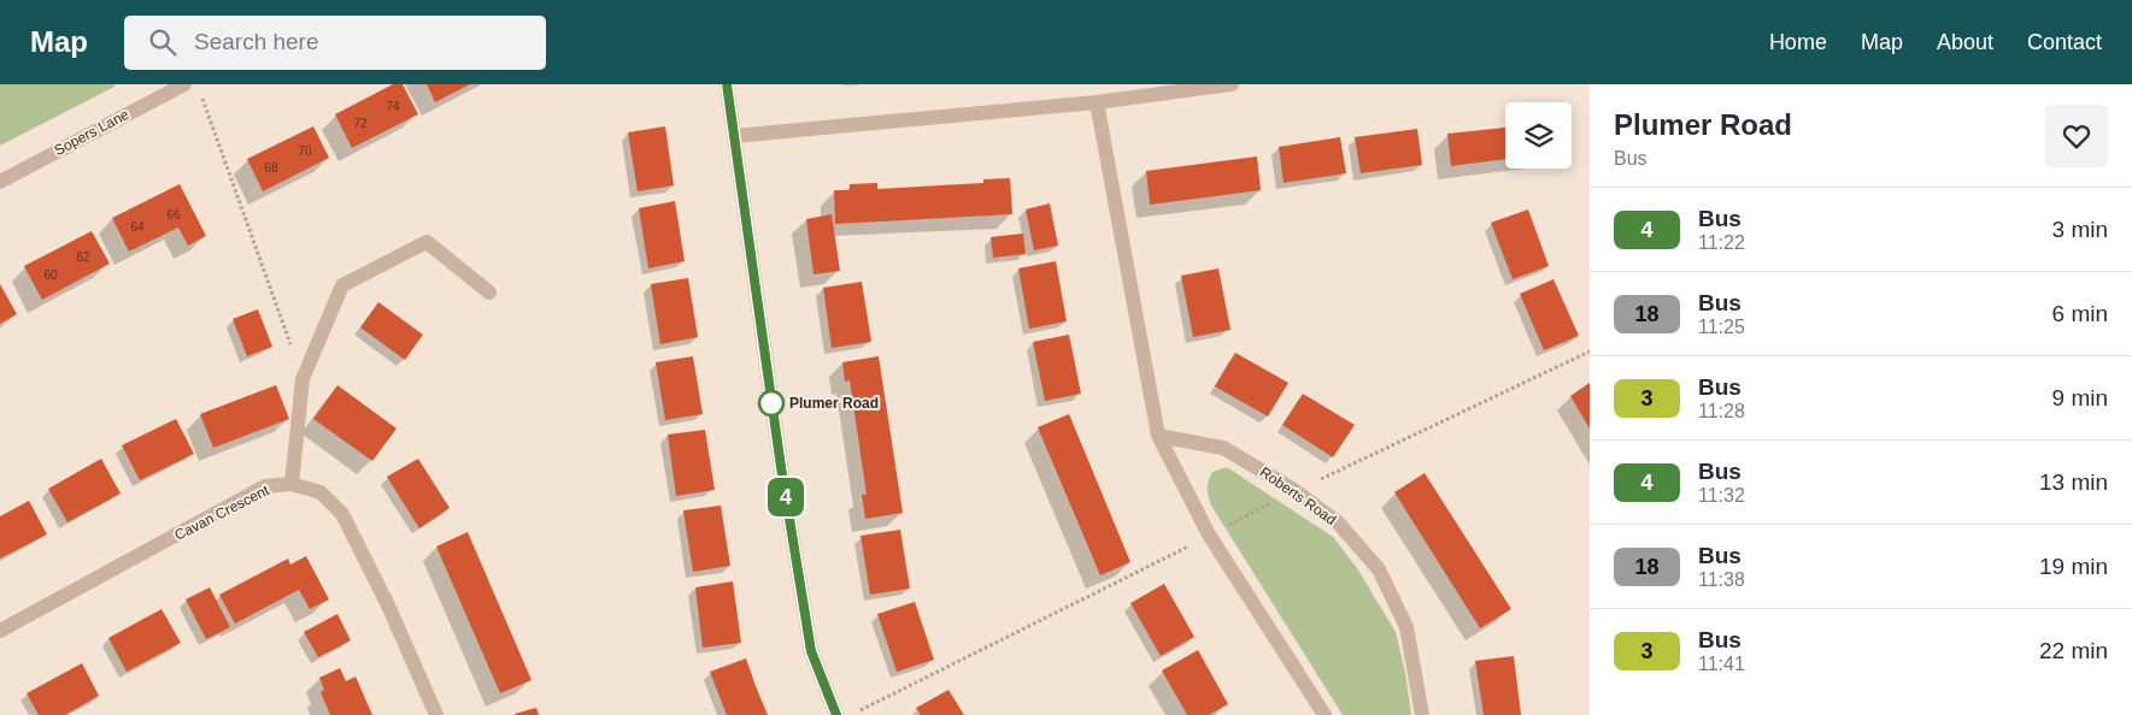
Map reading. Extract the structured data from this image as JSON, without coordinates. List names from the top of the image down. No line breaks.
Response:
{"streets":{"street":["Sopers Lane","Roberts Road","Cavan Crescent"]},"places":["Plumer Road"],"lines":["bus line 4"],"house_numbers":["74","72","70","68","66","64","62","60"],"page":{"header":"Map","search":"Search here","nav":["Home","Map","About","Contact"],"on_map":"4","heading":["Plumer Road","Bus"],"list":[{"mark":"4","name":"Bus","note":"11:22","value":"3 min"},{"mark":"18","name":"Bus","note":"11:25","value":"6 min"},{"mark":"3","name":"Bus","note":"11:28","value":"9 min"},{"mark":"4","name":"Bus","note":"11:32","value":"13 min"},{"mark":"18","name":"Bus","note":"11:38","value":"19 min"},{"mark":"3","name":"Bus","note":"11:41","value":"22 min"}]}}
